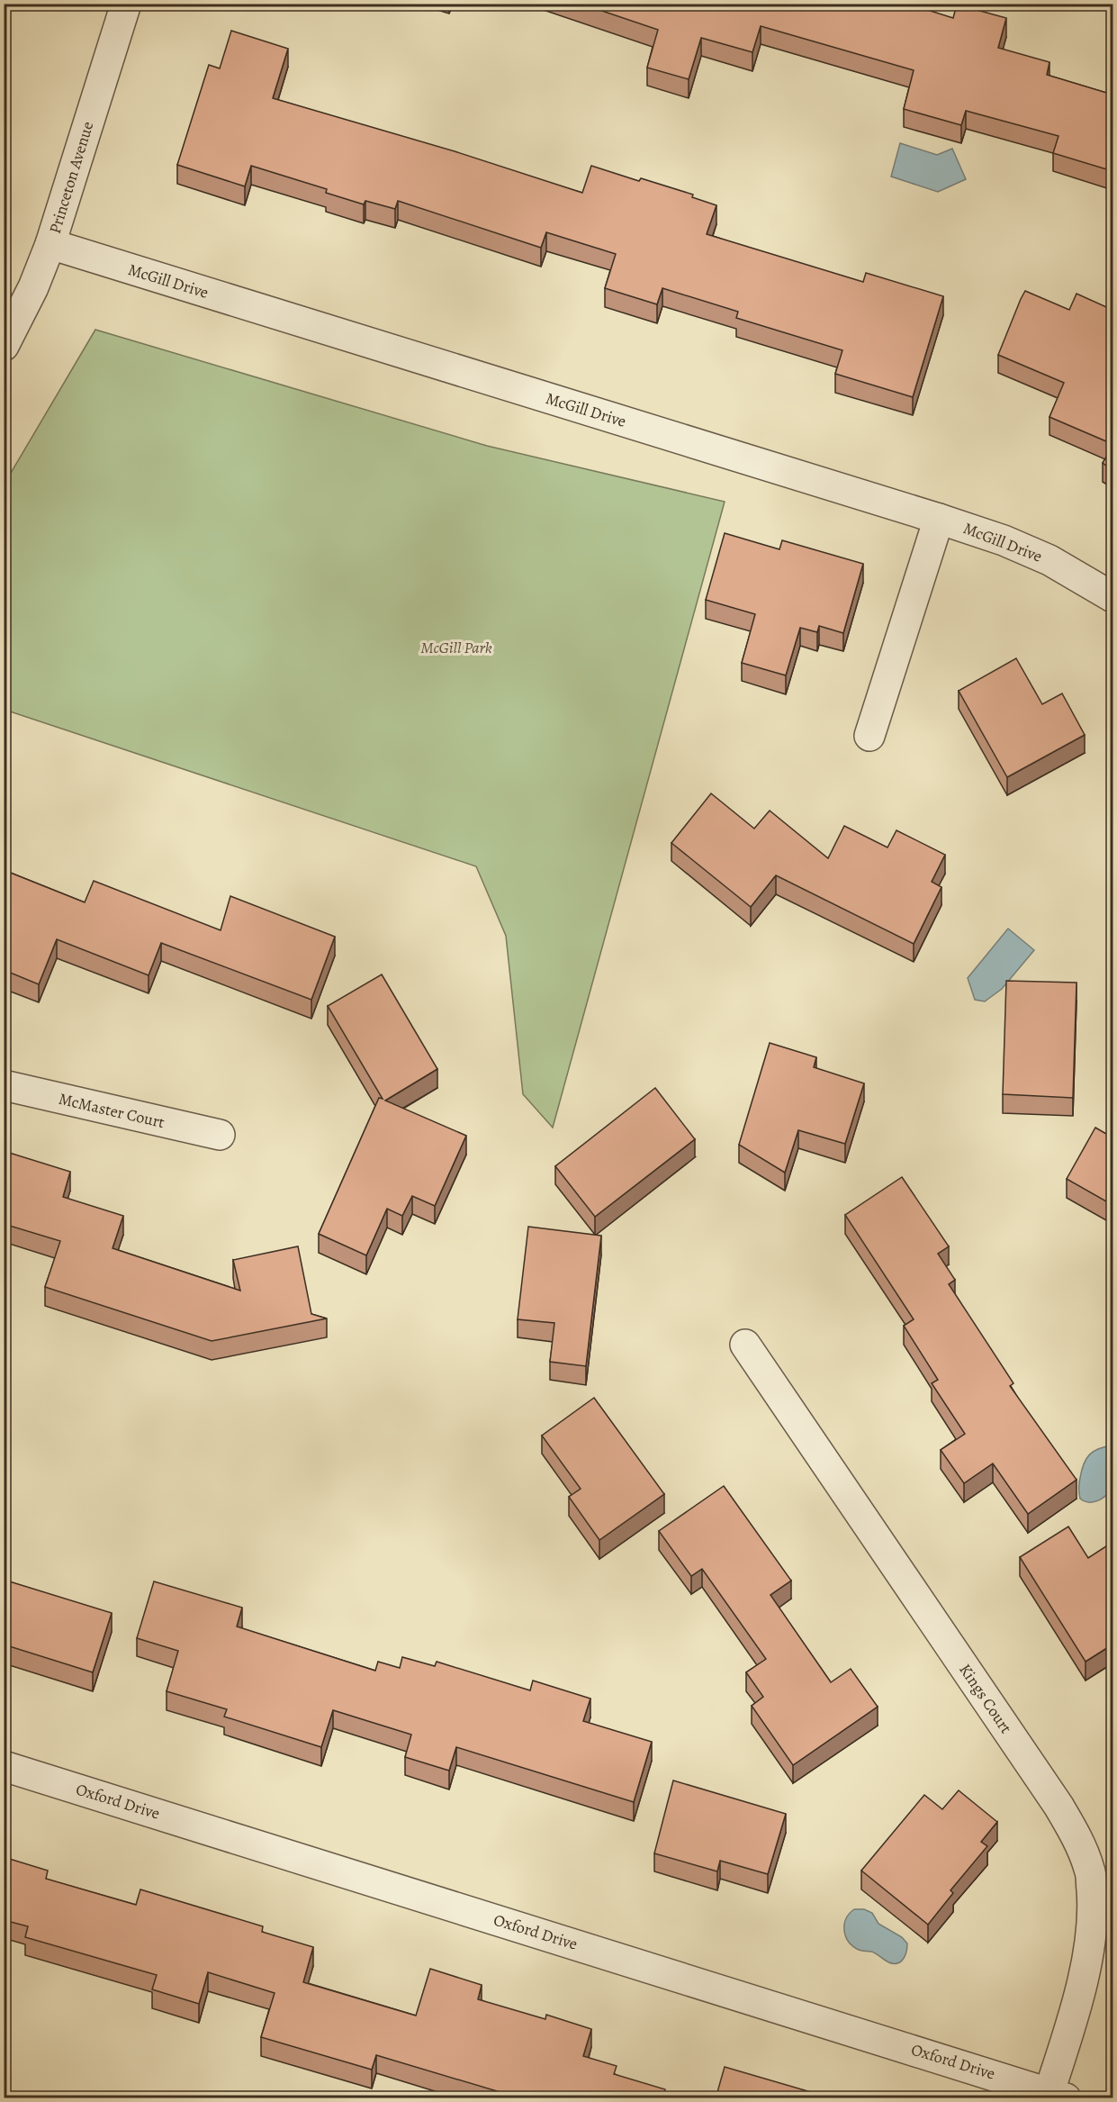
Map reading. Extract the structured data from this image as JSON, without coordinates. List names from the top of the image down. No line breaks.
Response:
{"streets":{"street":["Princeton Avenue","McGill Drive","McMaster Court","Kings Court","Oxford Drive"]},"crossings":[["Princeton Avenue","McGill Drive"],["Kings Court","Oxford Drive"]],"parks":["McGill Park"]}
